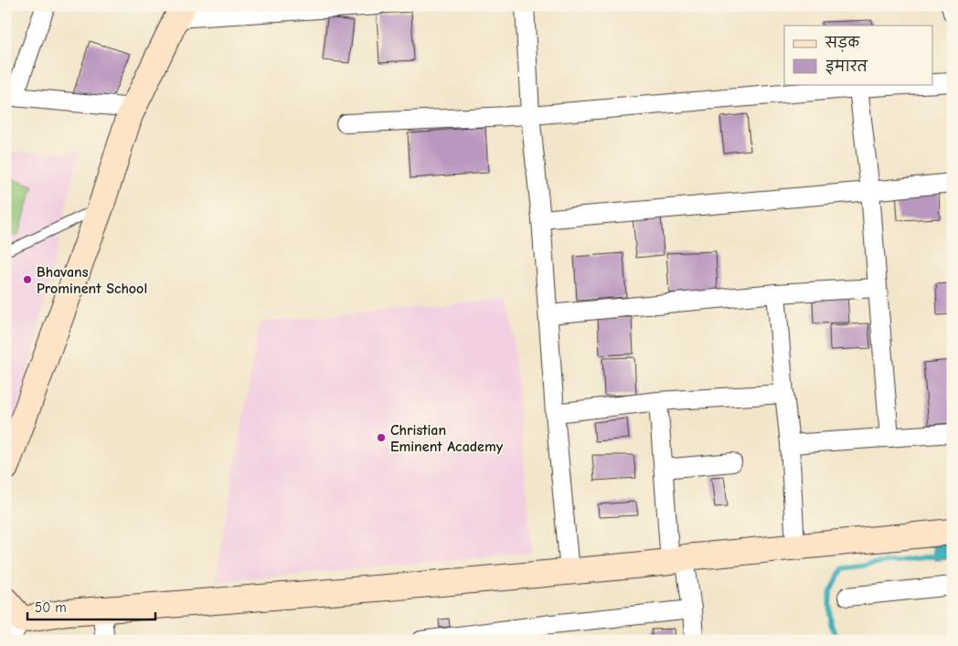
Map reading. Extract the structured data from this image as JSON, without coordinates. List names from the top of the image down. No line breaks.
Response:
{"places":["Bhavans Prominent School","Christian Eminent Academy"],"legend":["सड़क","इमारत"],"scale_bar":"50 m"}
